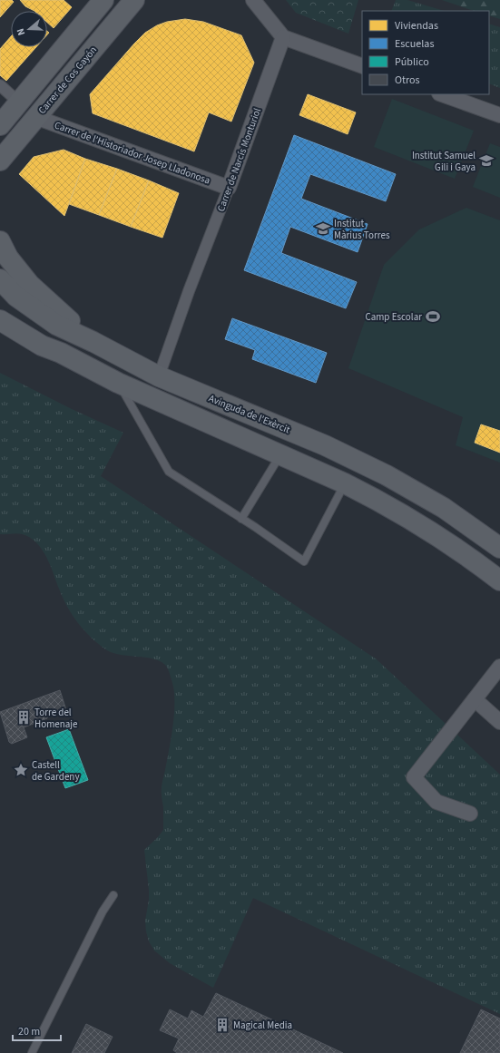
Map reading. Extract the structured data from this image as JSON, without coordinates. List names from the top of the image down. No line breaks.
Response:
{"streets":{"main road":["Carrer de Cos Gayón","Avinguda de l'Exèrcit"],"street":["Carrer de l'Historiador Josep Lladonosa","Carrer de Narcís Monturiol"]},"crossings":[["Carrer de Cos Gayón","Carrer de l'Historiador Josep Lladonosa"],["Carrer de l'Historiador Josep Lladonosa","Carrer de Narcís Monturiol"],["Carrer de Narcís Monturiol","Avinguda de l'Exèrcit"]],"places":{"school or university":["Institut Samuel Gili i Gaya","Institut Màrius Torres"],"sports":["Camp Escolar"],"building":["Torre del Homenaje","Magical Media"],"place":["Castell de Gardeny"]},"legend":["Viviendas","Escuelas","Público","Otros"],"scale_bar":"20 m","north":"left"}
